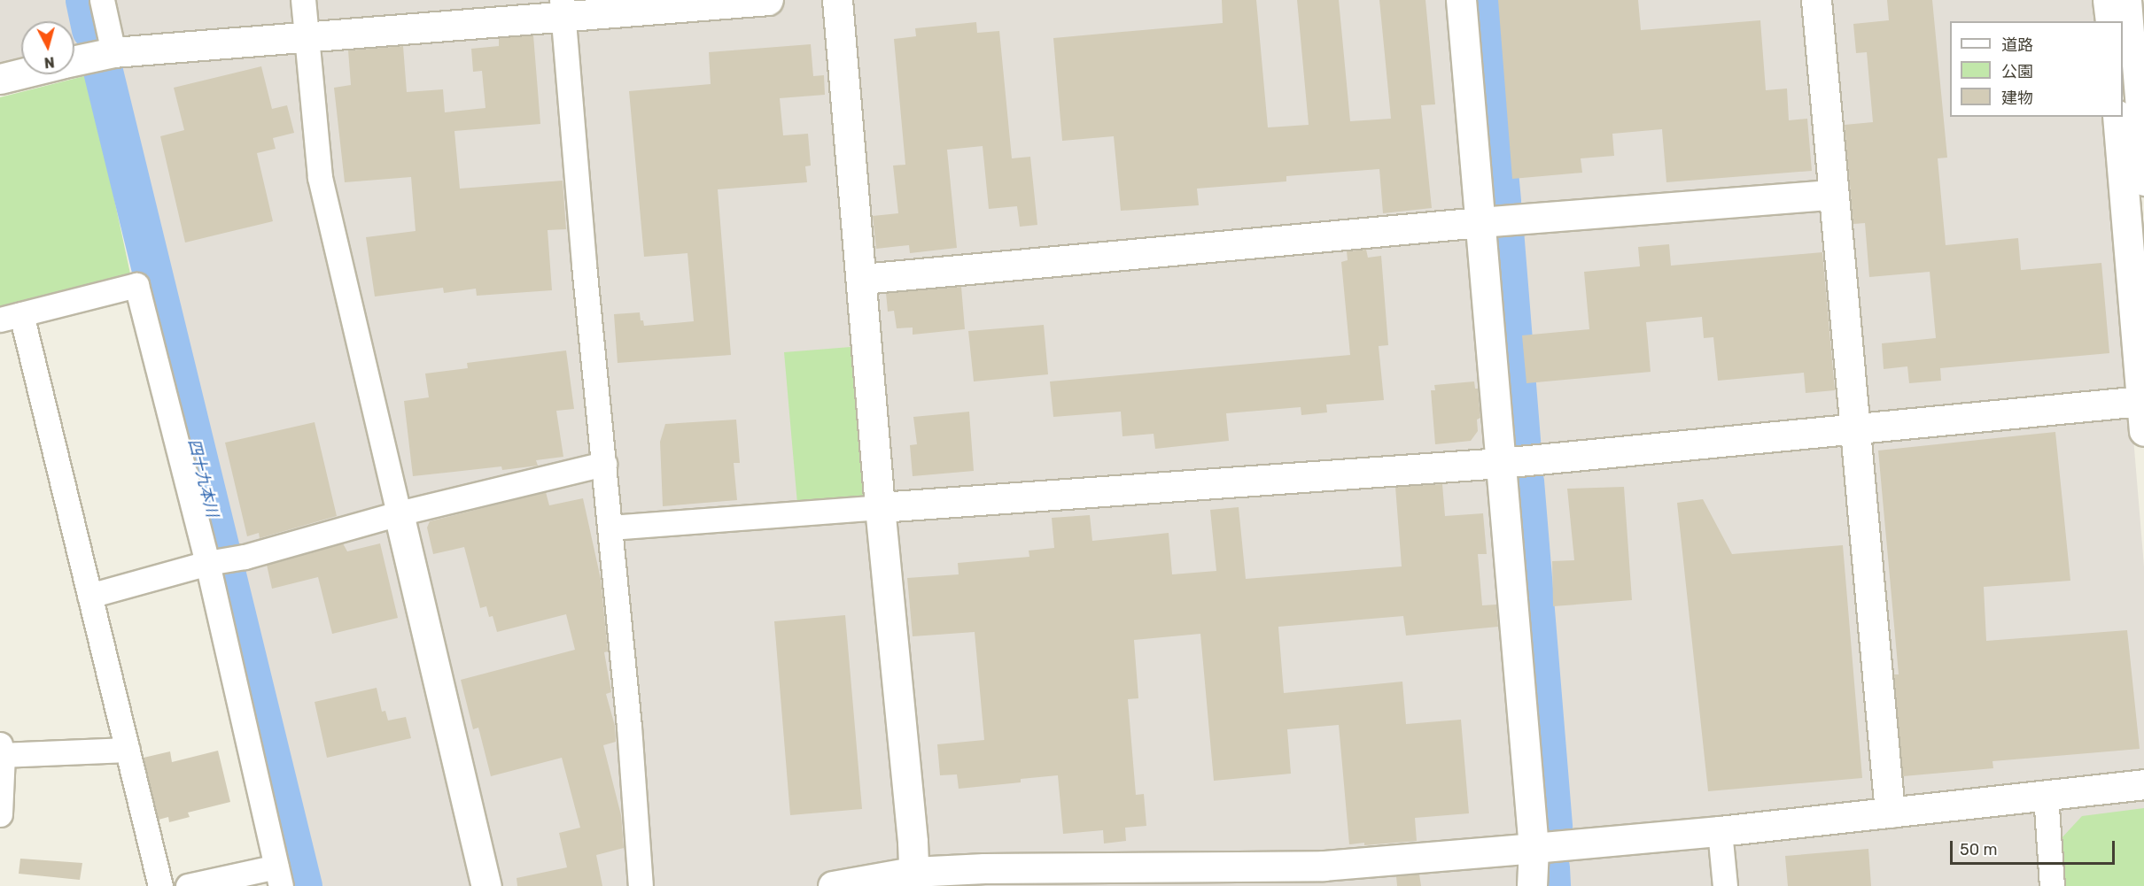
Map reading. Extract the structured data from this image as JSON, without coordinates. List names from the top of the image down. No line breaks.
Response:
{"water":["四十九本川"],"legend":["道路","公園","建物"],"scale_bar":"50 m","north":"bottom"}
